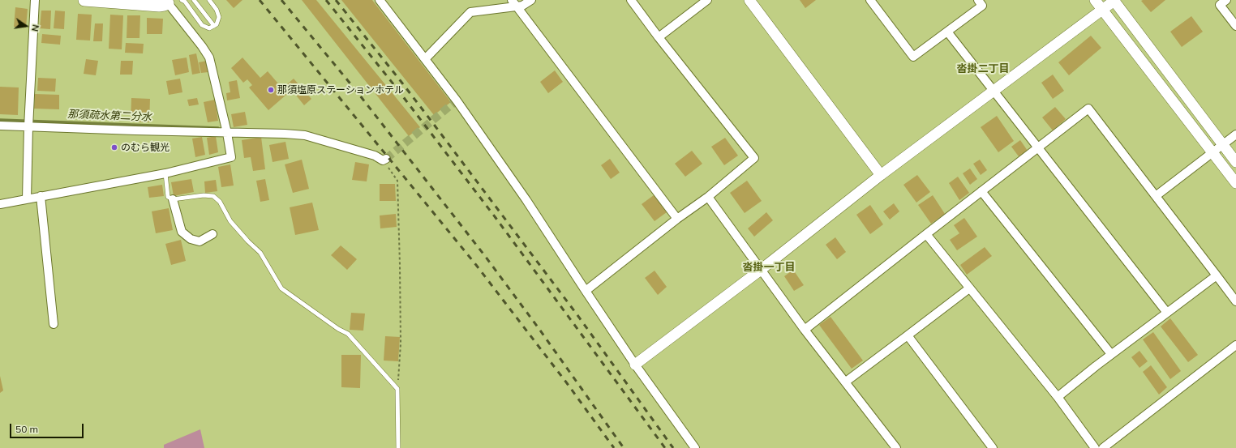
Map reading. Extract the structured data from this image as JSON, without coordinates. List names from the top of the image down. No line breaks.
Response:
{"districts":["沓掛二丁目","沓掛一丁目"],"water":["那須疏水第二分水"],"places":["那須塩原ステーションホテル","のむら観光"],"scale_bar":"50 m","north":"right"}
